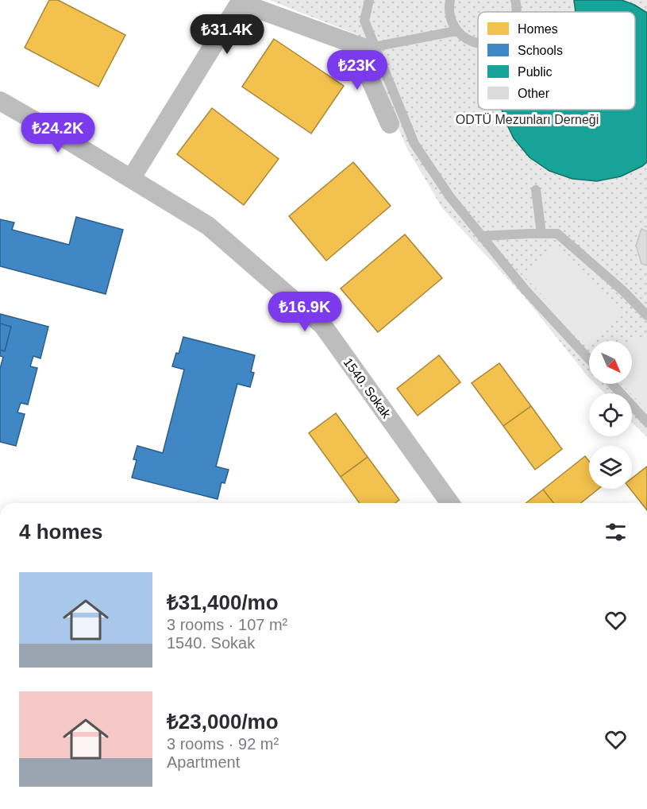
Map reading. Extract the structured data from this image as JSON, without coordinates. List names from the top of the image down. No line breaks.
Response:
{"streets":{"street":["1540. Sokak"]},"parks":["ODTÜ Mezunları Derneği"],"legend":["Homes","Schools","Public","Other"],"north":"bottom right","page":{"price":["₺31.4K","₺23K","₺24.2K","₺16.9K"],"heading":"4 homes","list":[{"name":"₺31,400/mo","note":"3 rooms · 107 m² · 1540. Sokak"},{"name":"₺23,000/mo","note":"3 rooms · 92 m² · Apartment"}]}}
